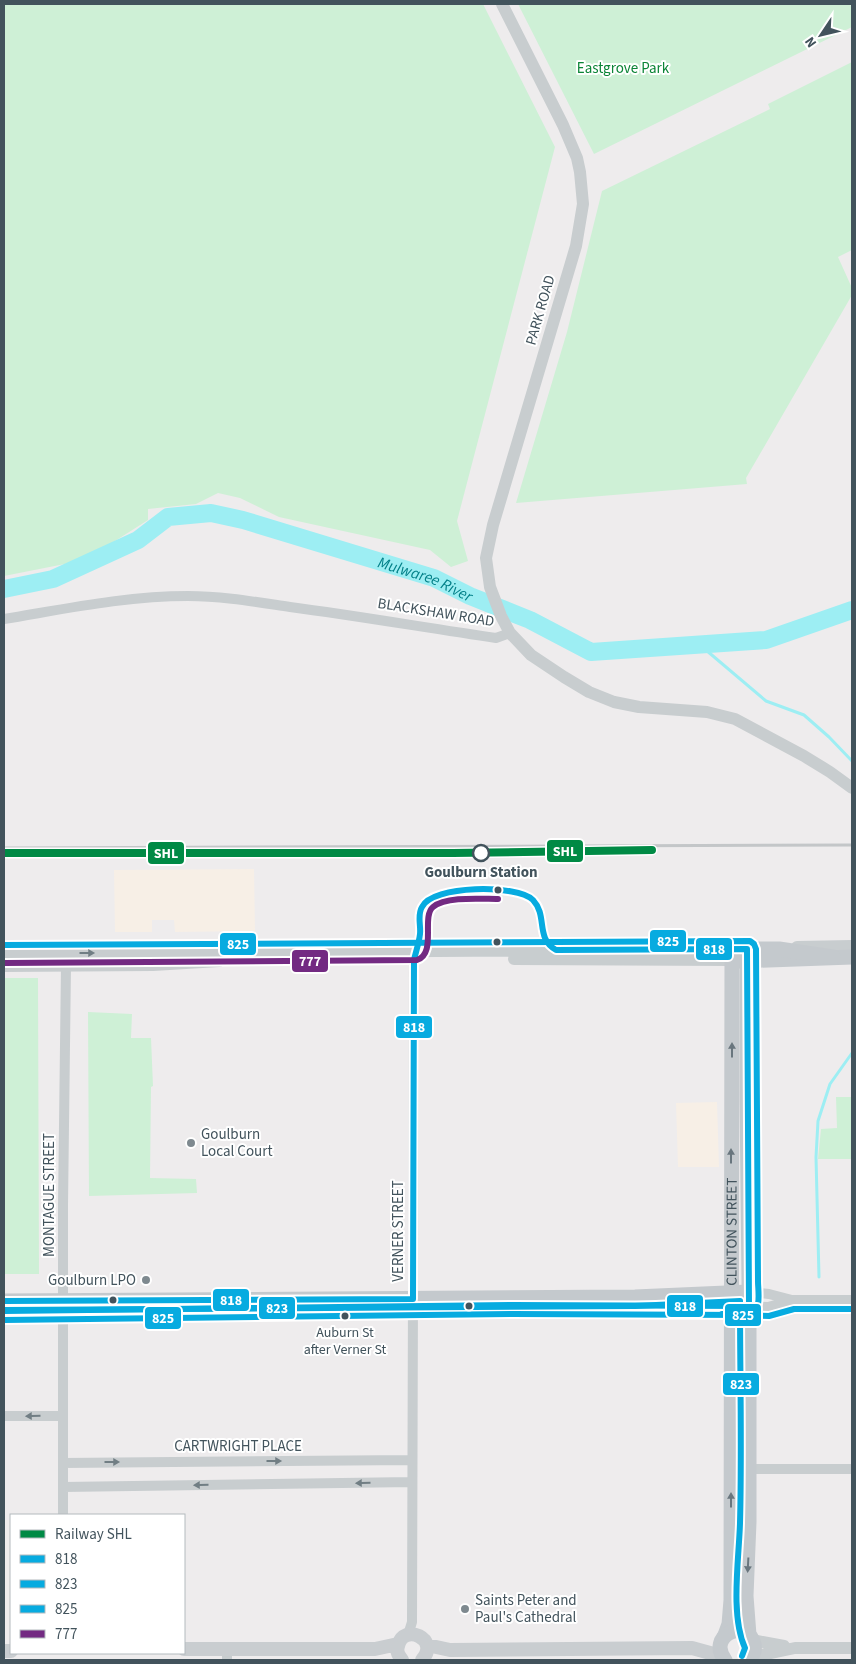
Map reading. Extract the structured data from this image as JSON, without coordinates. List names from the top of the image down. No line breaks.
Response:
{"streets":{"main road":["CLINTON STREET"],"street":["PARK ROAD","BLACKSHAW ROAD","MONTAGUE STREET","VERNER STREET","CARTWRIGHT PLACE"]},"crossings":[["PARK ROAD","BLACKSHAW ROAD"],["MONTAGUE STREET","CARTWRIGHT PLACE"],["VERNER STREET","CARTWRIGHT PLACE"]],"water":["Mulwaree River"],"parks":["Eastgrove Park"],"places":["Goulburn Station","Goulburn Local Court","Goulburn LPO","Auburn St after Verner St","Saints Peter and Paul's Cathedral"],"lines":["rail line SHL","transit line 818","transit line 777","transit line 825","transit line 823"],"legend":["Railway SHL","818","823","825","777"],"north":"bottom left"}
